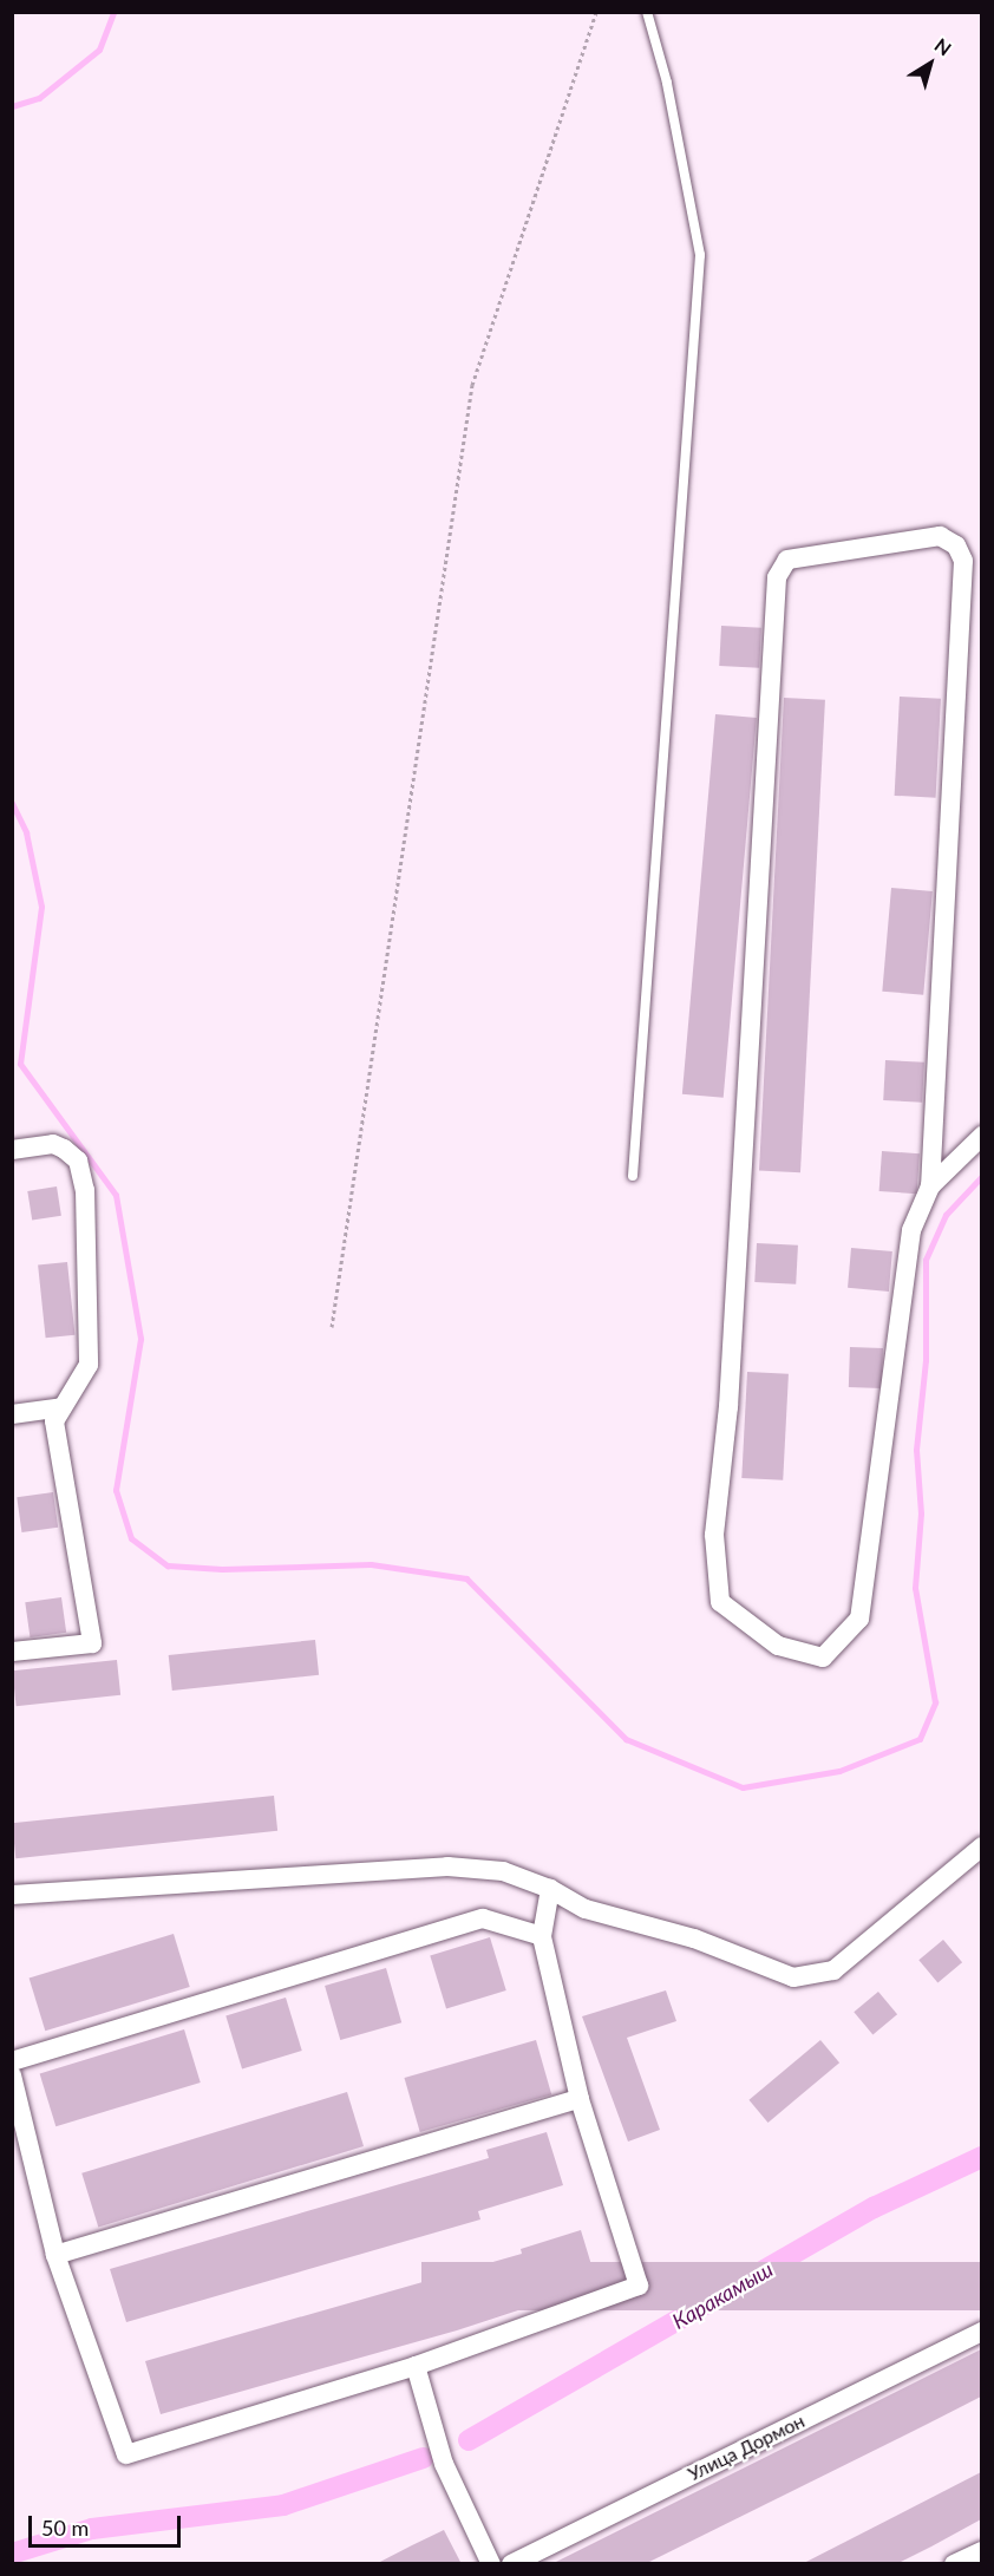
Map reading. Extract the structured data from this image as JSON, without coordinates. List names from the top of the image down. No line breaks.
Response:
{"streets":{"street":["Улица Дормон"]},"water":["Каракамыш"],"scale_bar":"50 m","north":"top right"}
